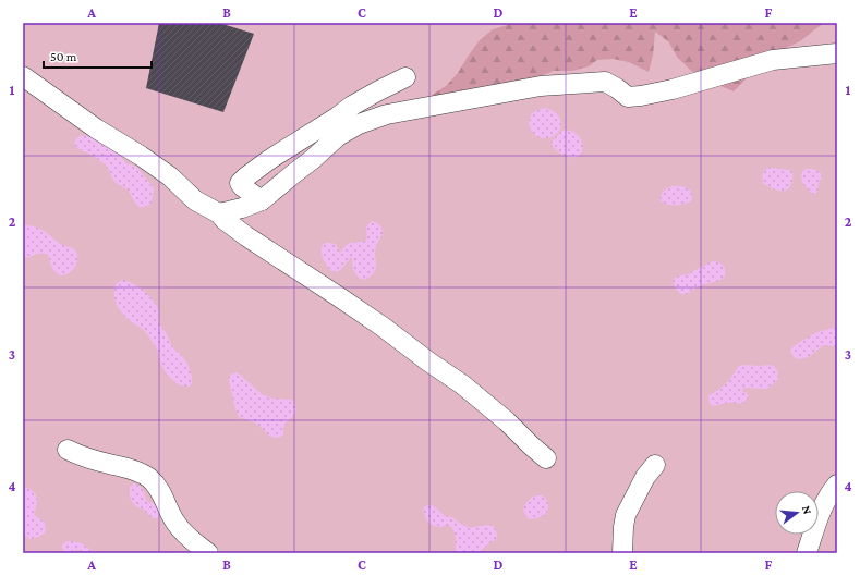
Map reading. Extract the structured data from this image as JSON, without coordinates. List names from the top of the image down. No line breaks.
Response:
{"scale_bar":"50 m","north":"right","grid":{"columns":["A","B","C","D","E","F"],"rows":["1","2","3","4"]}}
